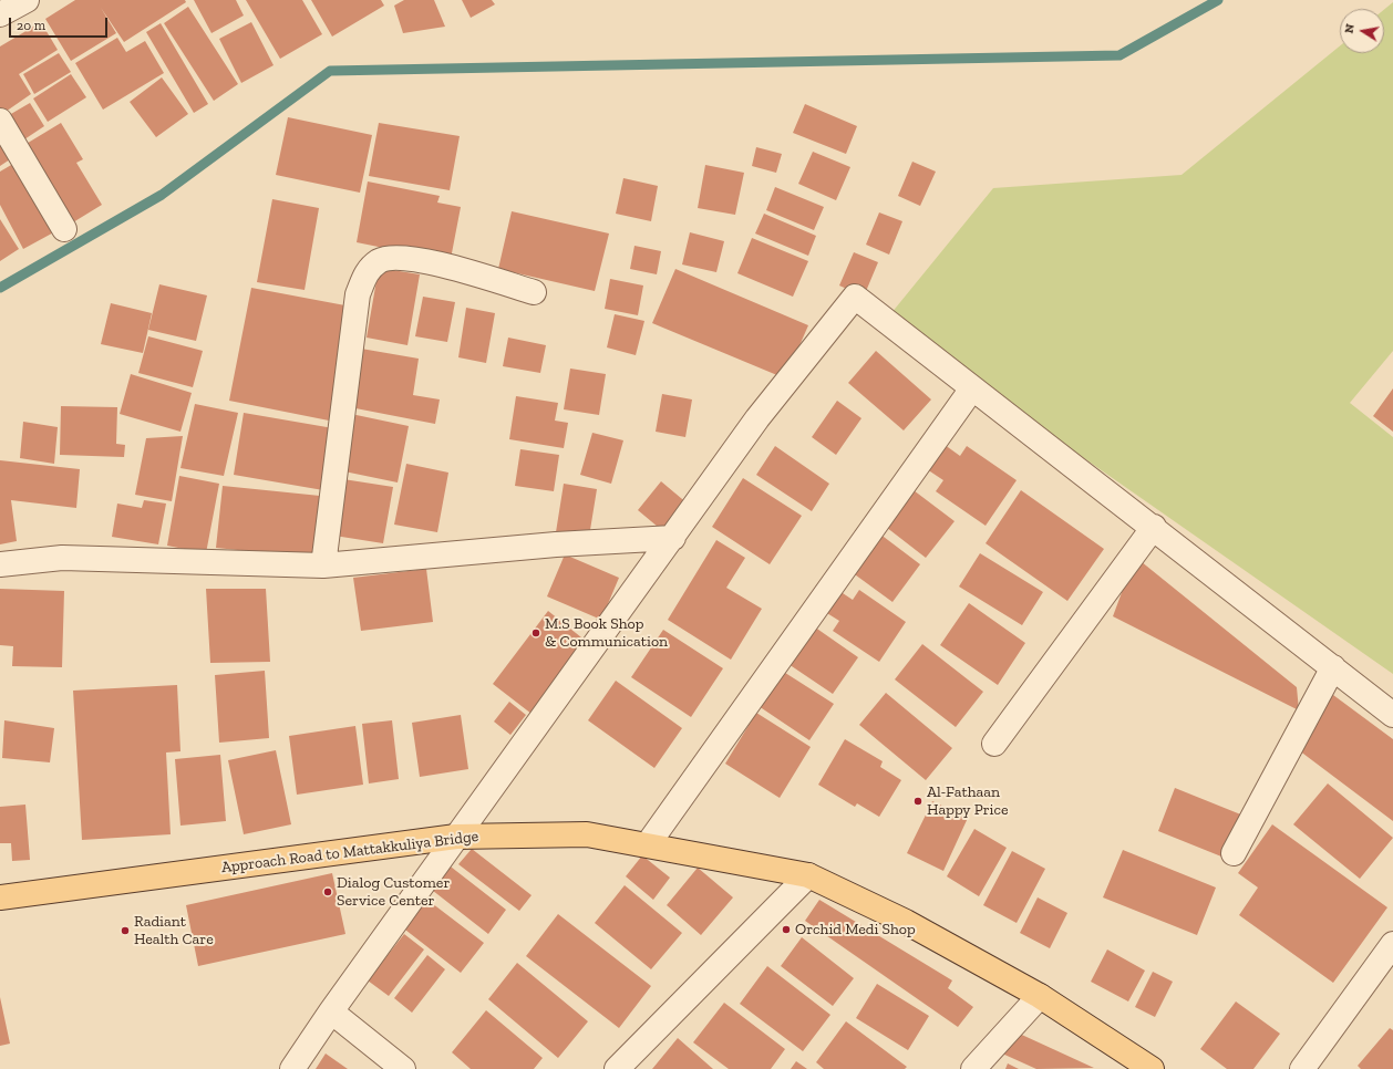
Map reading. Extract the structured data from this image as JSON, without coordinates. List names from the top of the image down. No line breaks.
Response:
{"streets":{"main road":["Approach Road to Mattakkuliya Bridge"]},"places":["M.S Book Shop & Communication","Al-Fathaan Happy Price","Dialog Customer Service Center","Orchid Medi Shop","Radiant Health Care"],"scale_bar":"20 m","north":"left"}
